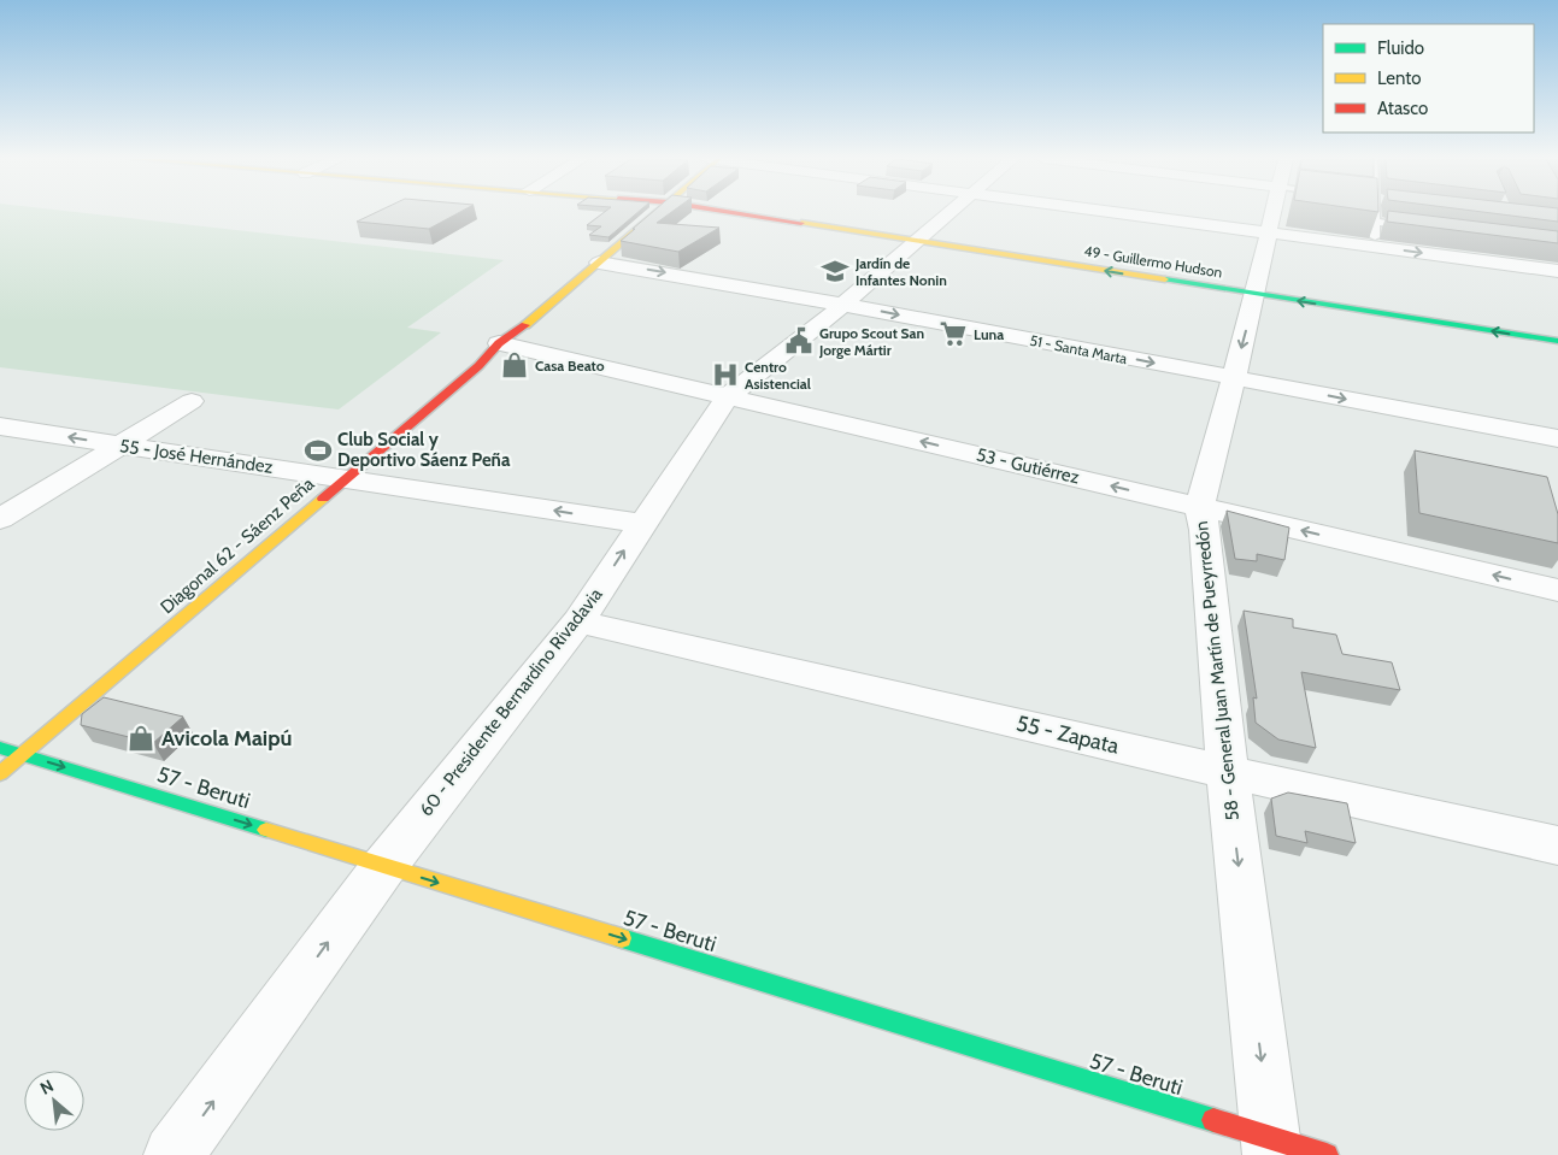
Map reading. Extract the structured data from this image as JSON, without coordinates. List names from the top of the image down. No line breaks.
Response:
{"streets":{"street":["49 - Guillermo Hudson","51 - Santa Marta","55 - José Hernández","53 - Gutiérrez","Diagonal 62 - Sáenz Peña","58 - General Juan Martín de Pueyrredón","60 - Presidente Bernardino Rivadavia","55 - Zapata","57 - Beruti"]},"crossings":[["49 - Guillermo Hudson","58 - General Juan Martín de Pueyrredón"],["49 - Guillermo Hudson","60 - Presidente Bernardino Rivadavia"],["51 - Santa Marta","Diagonal 62 - Sáenz Peña"],["51 - Santa Marta","58 - General Juan Martín de Pueyrredón"],["51 - Santa Marta","60 - Presidente Bernardino Rivadavia"],["55 - José Hernández","Diagonal 62 - Sáenz Peña"],["55 - José Hernández","60 - Presidente Bernardino Rivadavia"],["53 - Gutiérrez","Diagonal 62 - Sáenz Peña"],["53 - Gutiérrez","58 - General Juan Martín de Pueyrredón"],["53 - Gutiérrez","60 - Presidente Bernardino Rivadavia"],["Diagonal 62 - Sáenz Peña","57 - Beruti"],["58 - General Juan Martín de Pueyrredón","55 - Zapata"],["58 - General Juan Martín de Pueyrredón","57 - Beruti"],["60 - Presidente Bernardino Rivadavia","55 - Zapata"],["60 - Presidente Bernardino Rivadavia","57 - Beruti"]],"one_way":["55 - José Hernández","58 - General Juan Martín de Pueyrredón","60 - Presidente Bernardino Rivadavia","57 - Beruti"],"places":{"school or university":["Jardín de Infantes Nonin"],"supermarket":["Luna"],"public building":["Grupo Scout San Jorge Mártir"],"shop":["Casa Beato","Avicola Maipú"],"hospital":["Centro Asistencial"],"sports":["Club Social y Deportivo Sáenz Peña"]},"legend":["Fluido","Lento","Atasco"],"north":"top left"}
